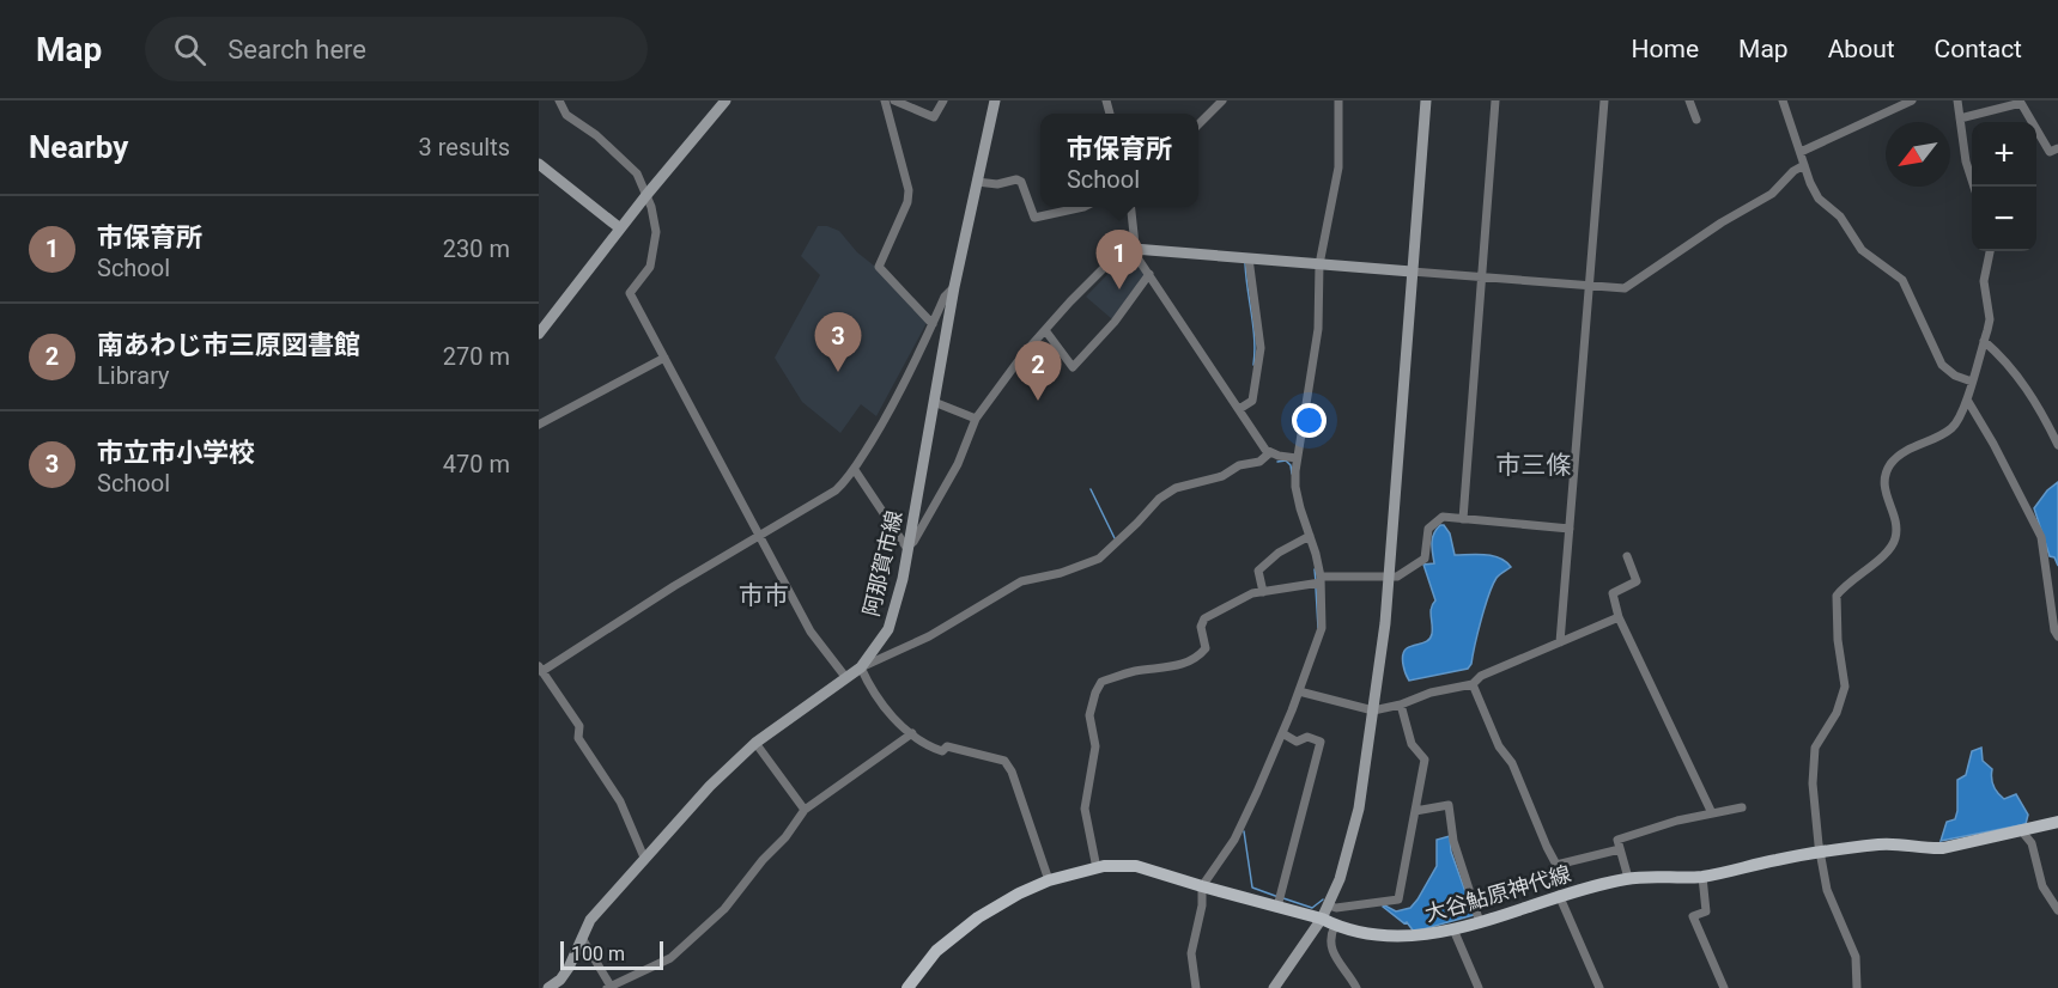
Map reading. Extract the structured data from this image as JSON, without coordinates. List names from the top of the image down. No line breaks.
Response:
{"streets":{"main road":["大谷鮎原神代線"],"street":["阿那賀市線"]},"districts":["市三條","市市"],"scale_bar":"100 m","north":"bottom left","page":{"header":"Map","search":"Search here","nav":["Home","Map","About","Contact"],"heading":["Nearby","3 results"],"popup":["市保育所","School"],"map_buttons":["+","−"],"list":[{"mark":"1","name":"市保育所","note":"School","value":"230 m"},{"mark":"2","name":"南あわじ市三原図書館","note":"Library","value":"270 m"},{"mark":"3","name":"市立市小学校","note":"School","value":"470 m"}],"pins":["1","3","2"],"scale":"100 m"}}
